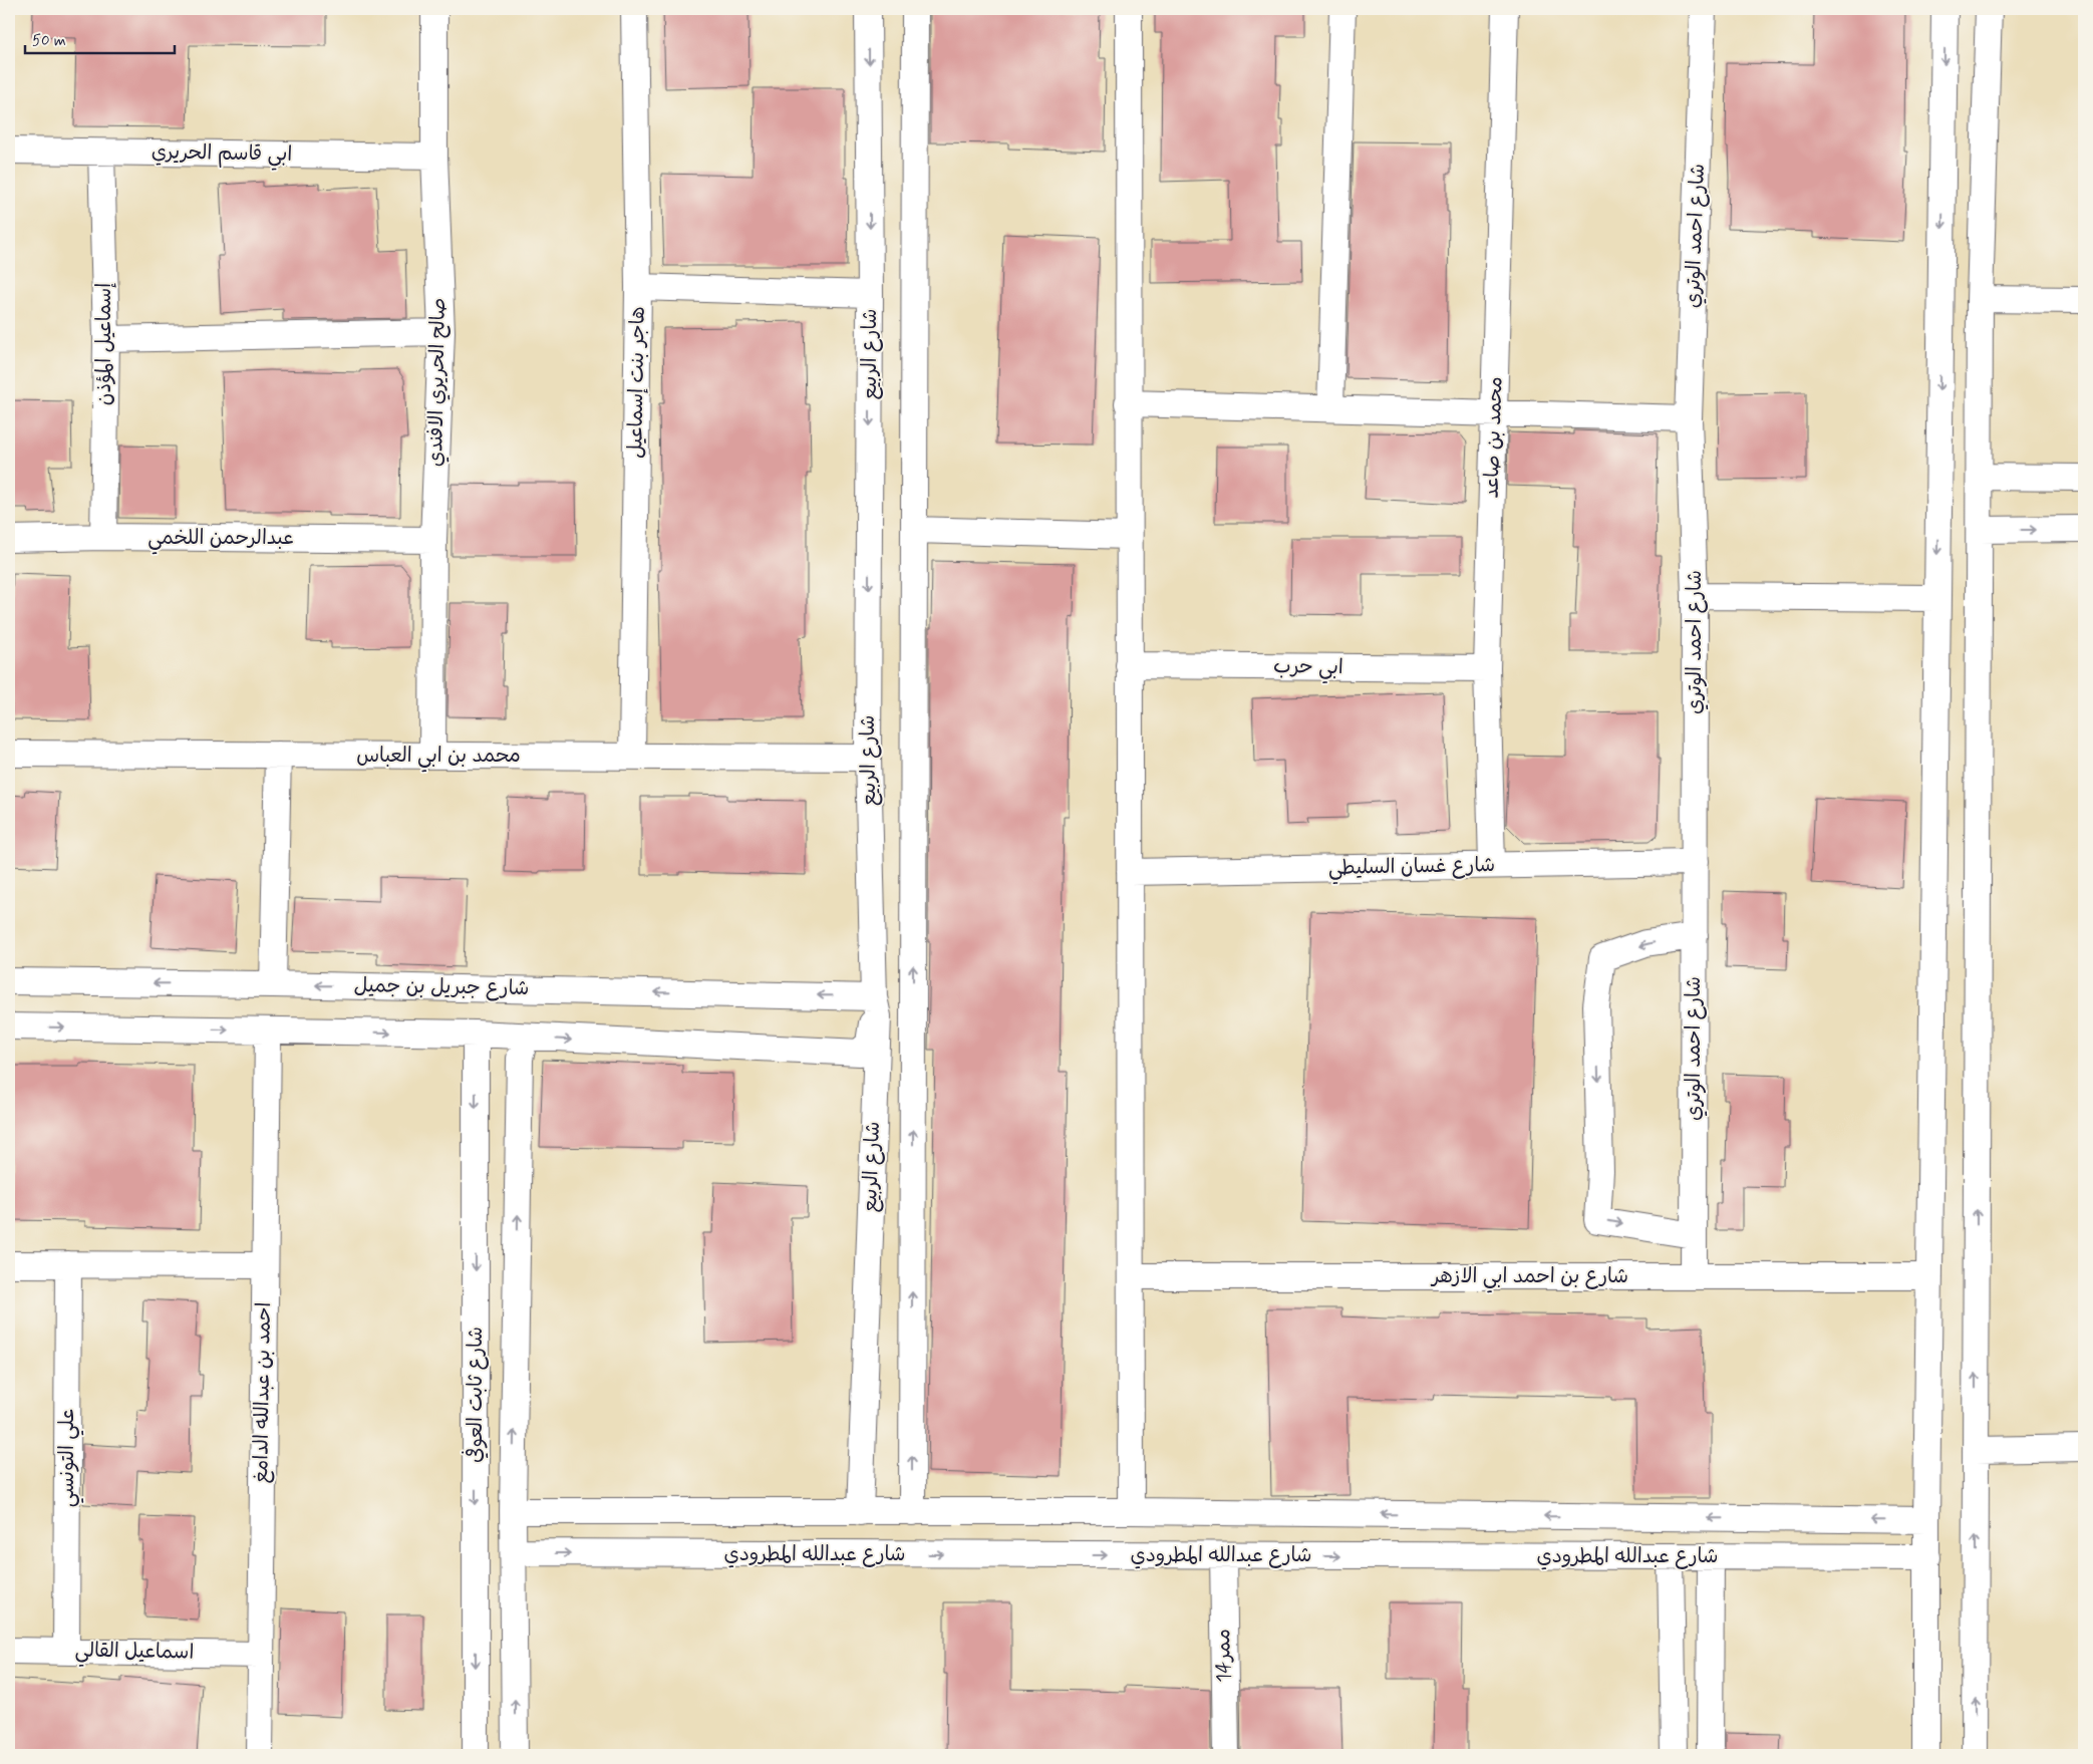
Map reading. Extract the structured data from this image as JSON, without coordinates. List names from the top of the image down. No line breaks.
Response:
{"streets":{"street":["ابي قاسم الحريري","شارع احمد الوتري","إسماعيل المؤذن","شارع الربيع","صالح الحريري الافندي","هاجر بنت إسماعيل","محمد بن صاعد","عبدالرحمن اللخمي","ابي حرب","محمد بن ابي العباس","شارع غسان السليطي","شارع جبريل بن جميل","شارع بن احمد ابي الازهر","احمد بن عبدالله الدامغ","شارع ثابت العوفي","علي التونسي","شارع عبدالله المطرودي","اسماعيل القالي","ممر14"]},"crossings":[["ابي قاسم الحريري","إسماعيل المؤذن"],["ابي قاسم الحريري","صالح الحريري الافندي"],["شارع احمد الوتري","شارع غسان السليطي"],["شارع احمد الوتري","شارع بن احمد ابي الازهر"],["إسماعيل المؤذن","عبدالرحمن اللخمي"],["شارع الربيع","محمد بن ابي العباس"],["شارع الربيع","شارع جبريل بن جميل"],["شارع الربيع","شارع عبدالله المطرودي"],["صالح الحريري الافندي","عبدالرحمن اللخمي"],["صالح الحريري الافندي","محمد بن ابي العباس"],["هاجر بنت إسماعيل","محمد بن ابي العباس"],["محمد بن صاعد","ابي حرب"],["محمد بن صاعد","شارع غسان السليطي"],["احمد بن عبدالله الدامغ","اسماعيل القالي"],["شارع ثابت العوفي","شارع عبدالله المطرودي"],["علي التونسي","اسماعيل القالي"],["شارع عبدالله المطرودي","ممر14"]],"scale_bar":"50 m"}
